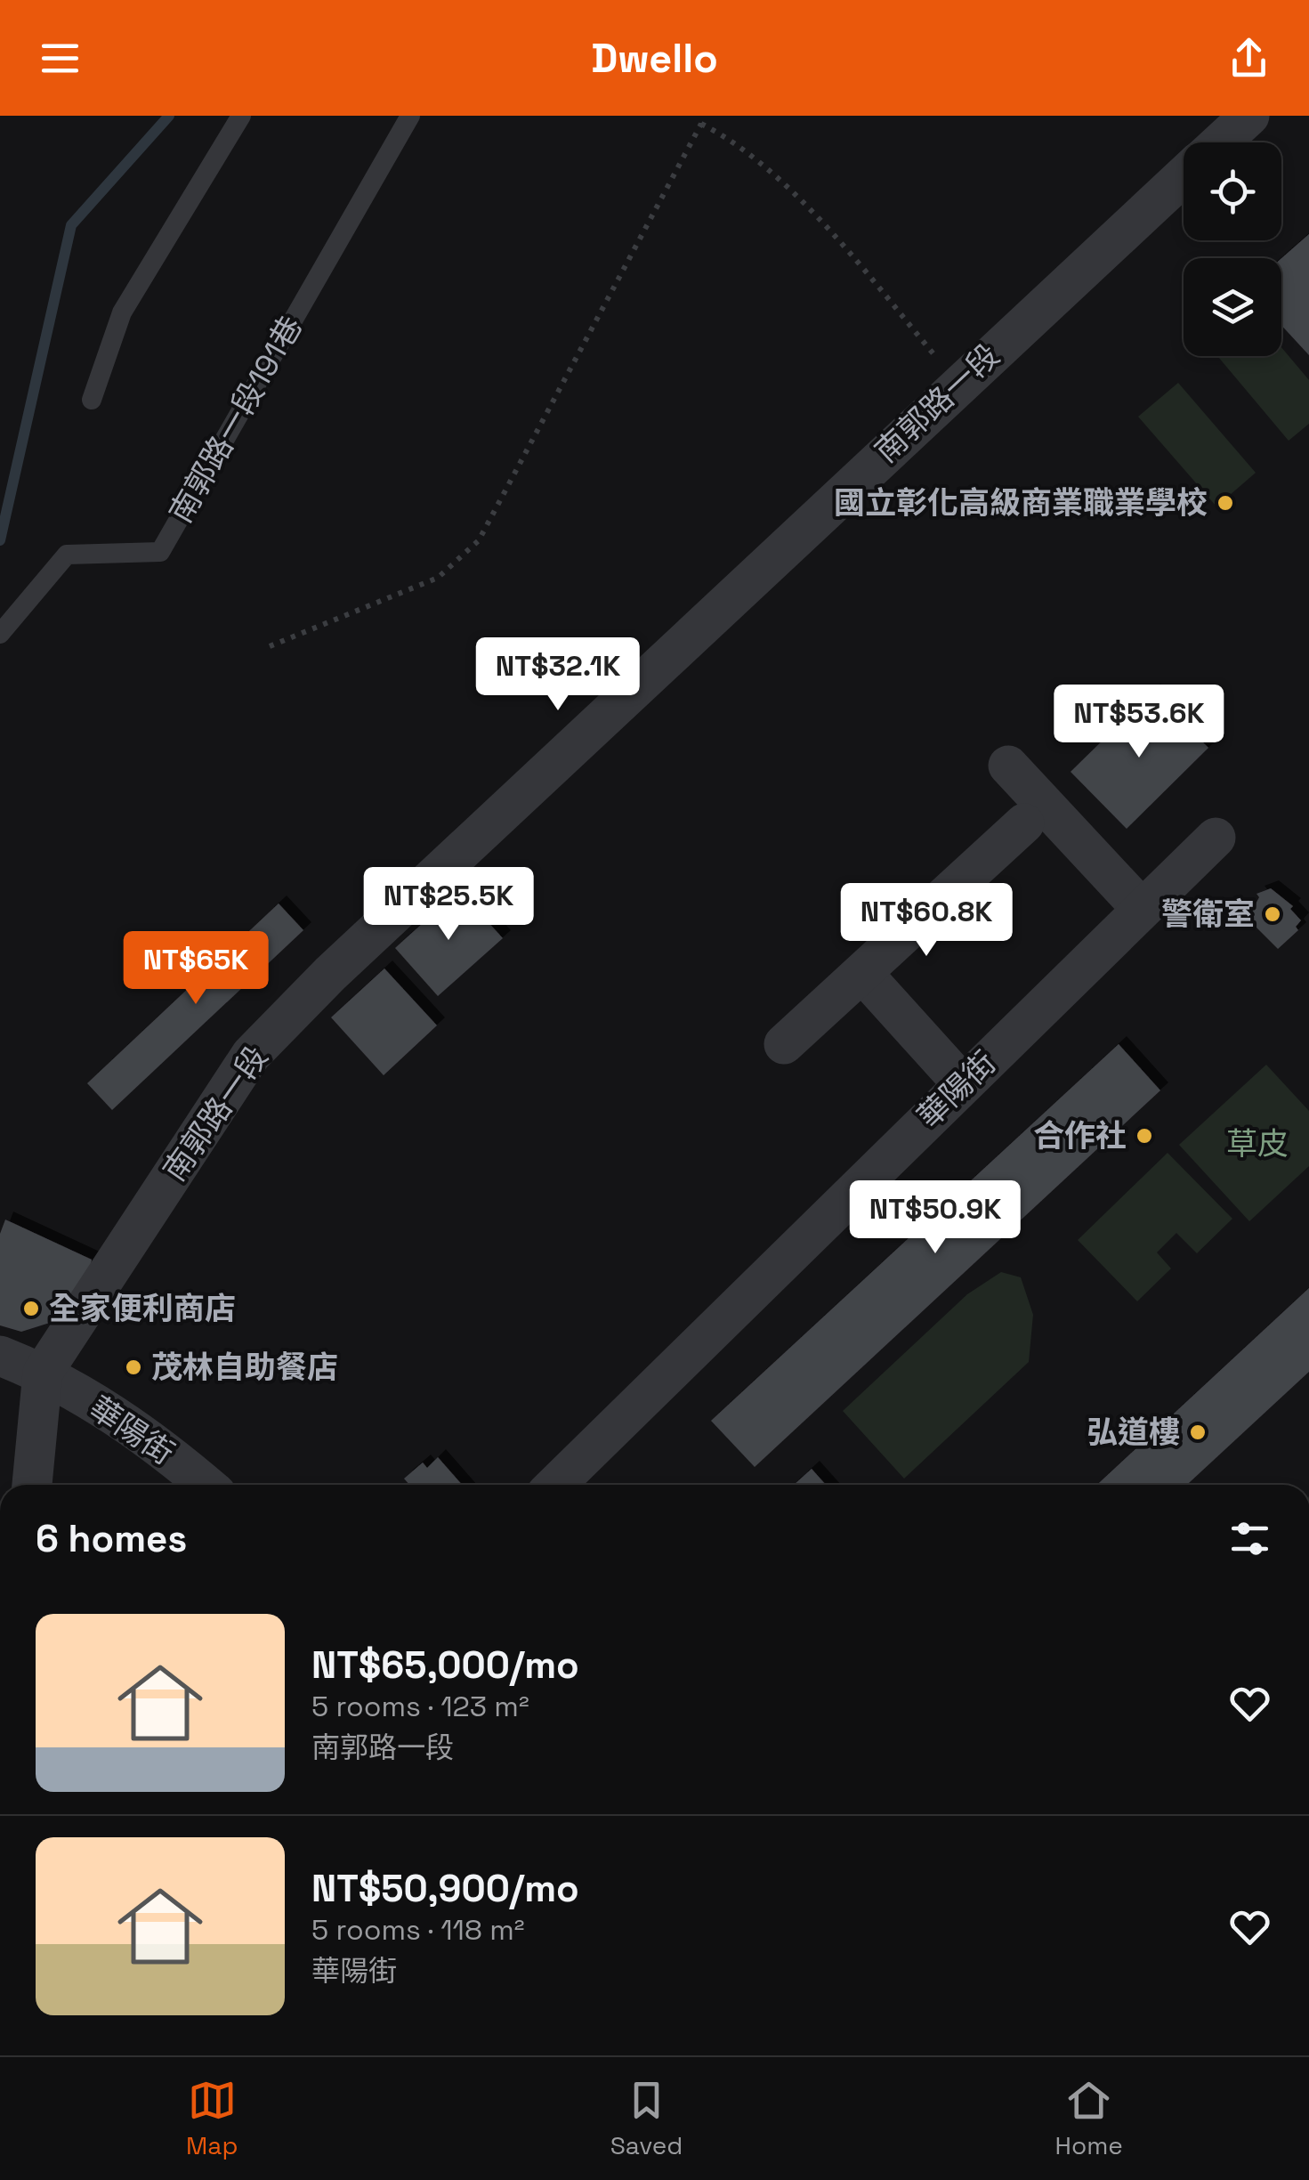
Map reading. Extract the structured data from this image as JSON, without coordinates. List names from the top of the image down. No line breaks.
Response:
{"streets":{"street":["南郭路一段","華陽街"],"lane":["南郭路一段191巷"]},"crossings":[["南郭路一段","華陽街"]],"parks":["草皮"],"places":["國立彰化高級商業職業學校","警衛室","合作社","全家便利商店","茂林自助餐店","弘道樓"],"page":{"header":"Dwello","price":["NT$32.1K","NT$53.6K","NT$25.5K","NT$60.8K","NT$65K","NT$50.9K"],"heading":"6 homes","list":[{"name":"NT$65,000/mo","note":"5 rooms · 123 m² · 南郭路一段"},{"name":"NT$50,900/mo","note":"5 rooms · 118 m² · 華陽街"}],"tabs":["Map","Saved","Home"]}}
